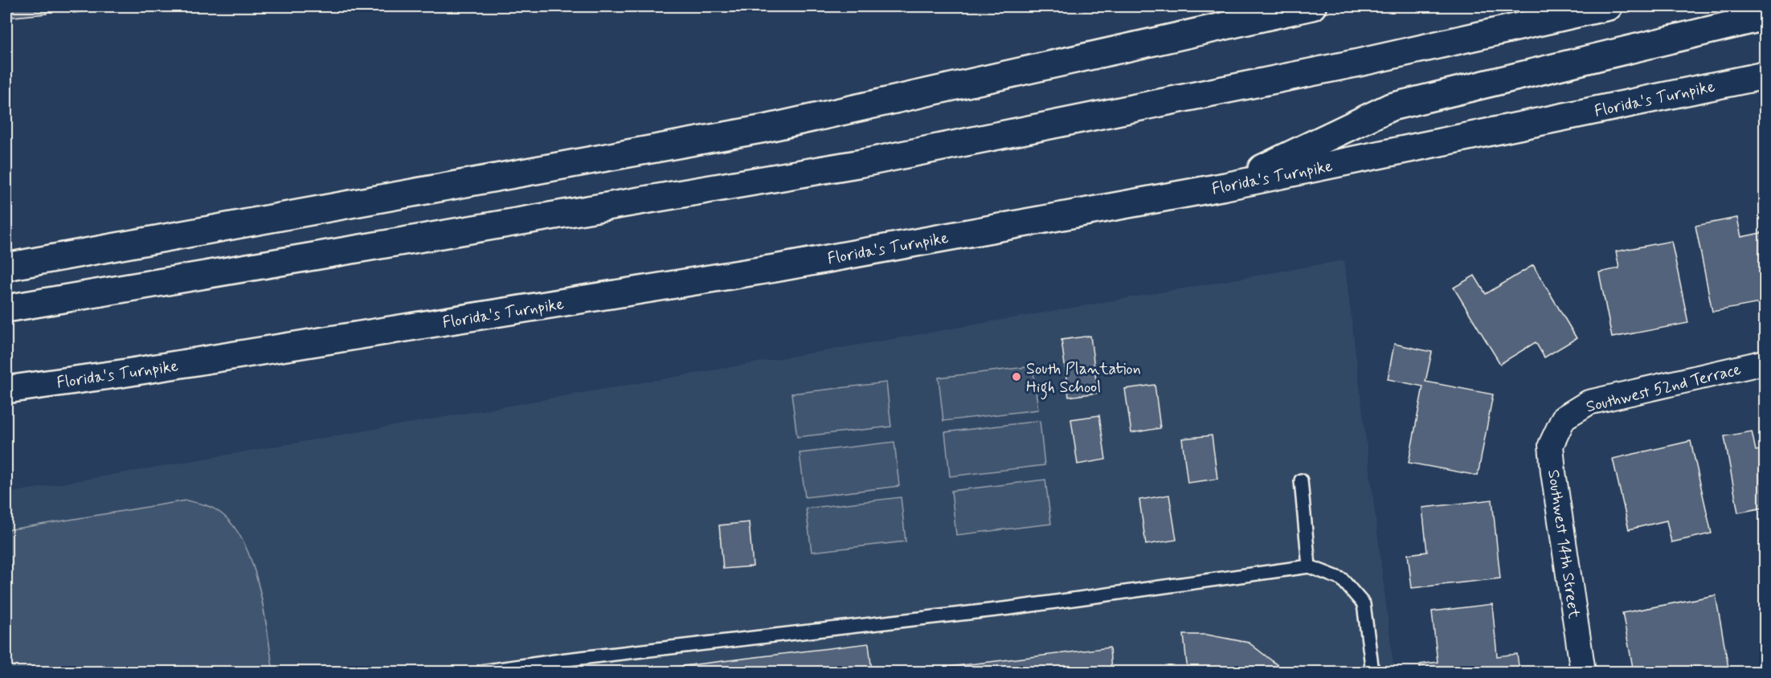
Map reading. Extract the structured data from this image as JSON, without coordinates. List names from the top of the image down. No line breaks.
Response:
{"streets":{"highway":["Florida's Turnpike"],"street":["Southwest 52nd Terrace","Southwest 14th Street"]},"crossings":[["Southwest 52nd Terrace","Southwest 14th Street"]],"places":["South Plantation High School"]}
